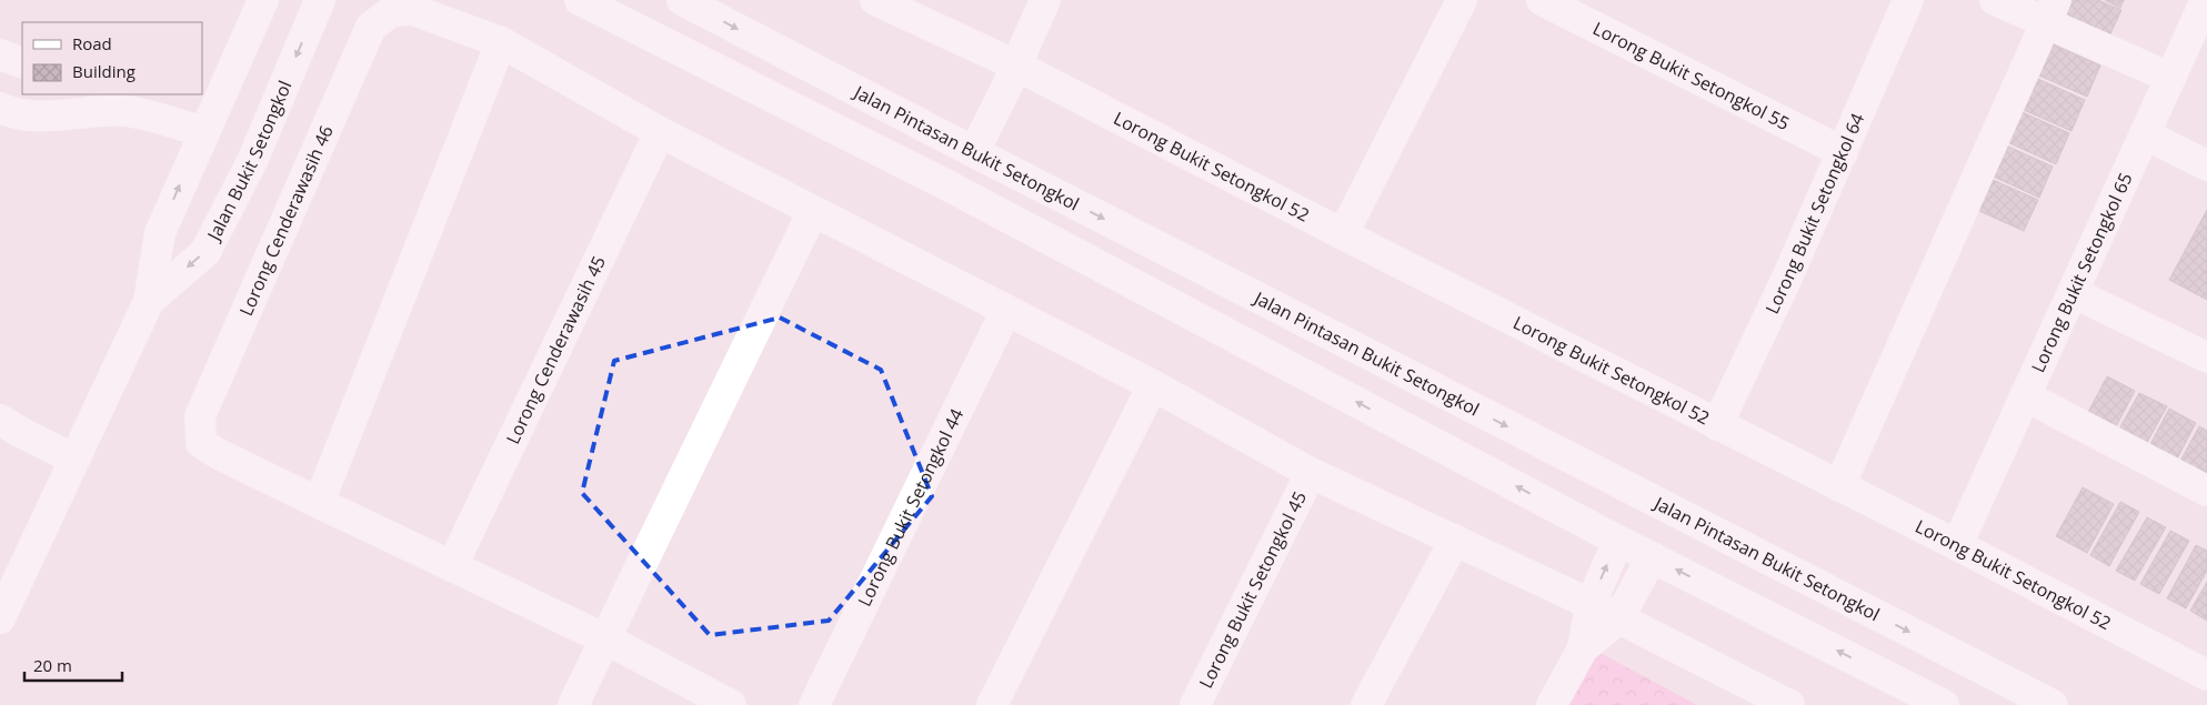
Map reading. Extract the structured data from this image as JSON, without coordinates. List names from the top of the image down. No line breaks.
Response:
{"streets":{"street":["Lorong Bukit Setongkol 55","Jalan Pintasan Bukit Setongkol","Jalan Bukit Setongkol","Lorong Bukit Setongkol 52","Lorong Bukit Setongkol 64","Lorong Cenderawasih 46","Lorong Bukit Setongkol 65","Lorong Cenderawasih 45","Lorong Bukit Setongkol 44","Lorong Bukit Setongkol 45"]},"crossings":[["Lorong Bukit Setongkol 55","Lorong Bukit Setongkol 64"],["Lorong Bukit Setongkol 52","Lorong Bukit Setongkol 64"],["Lorong Bukit Setongkol 52","Lorong Bukit Setongkol 65"]],"legend":["Road","Building"],"scale_bar":"20 m"}
